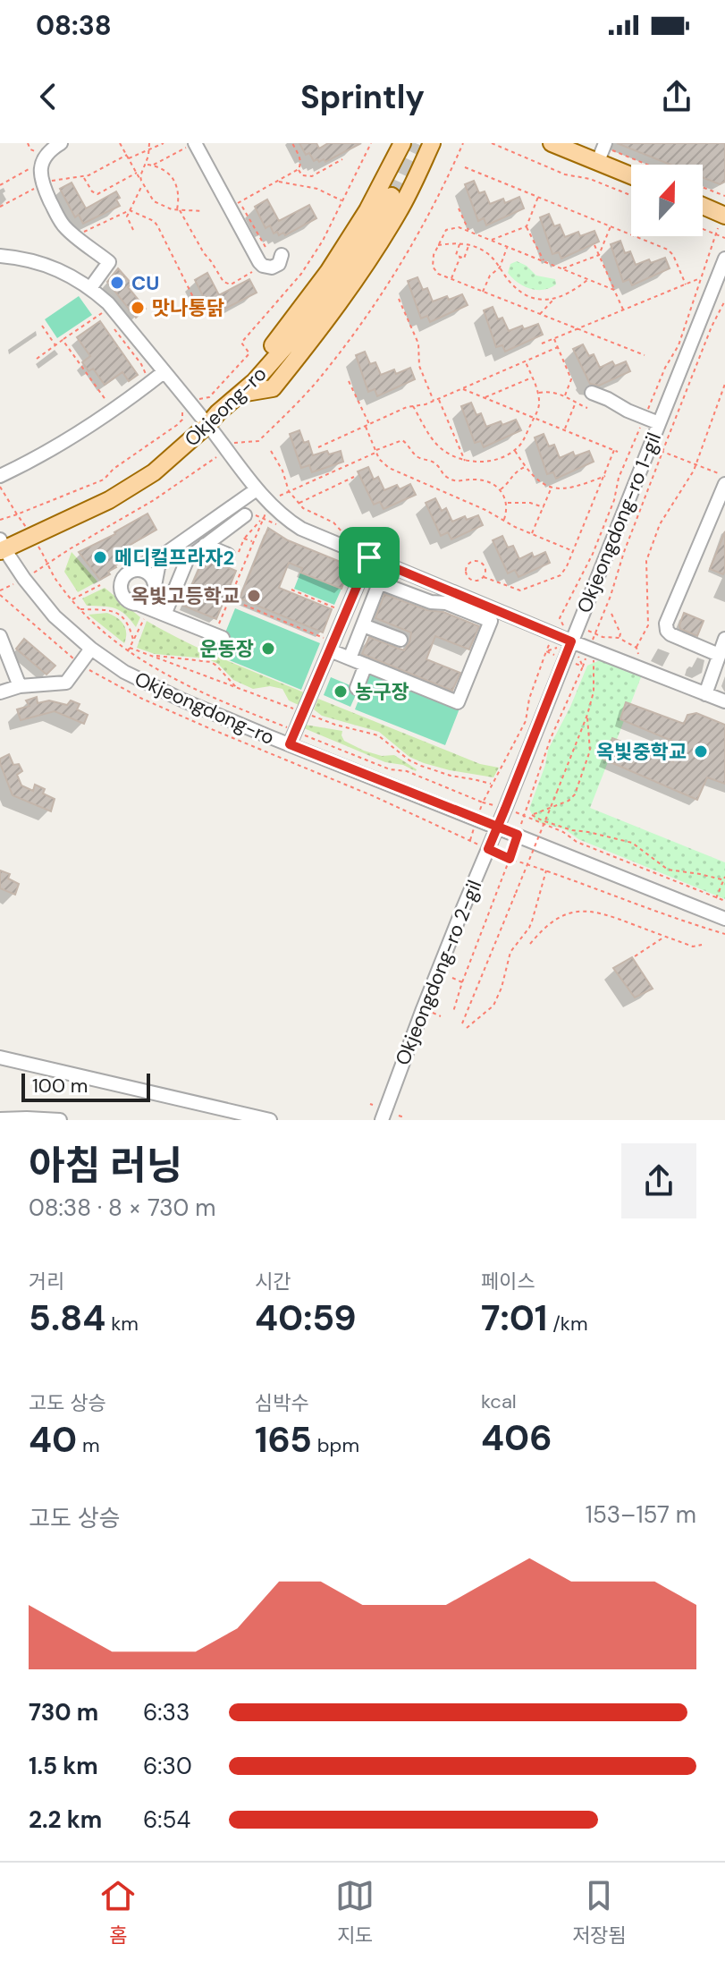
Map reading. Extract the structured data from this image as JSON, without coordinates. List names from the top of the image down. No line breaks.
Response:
{"streets":{"main road":["Okjeong-ro"],"street":["Okjeongdong-ro 1-gil","Okjeongdong-ro","Okjeongdong-ro 2-gil"]},"crossings":[["Okjeong-ro","Okjeongdong-ro"],["Okjeongdong-ro 1-gil","Okjeongdong-ro"],["Okjeongdong-ro 1-gil","Okjeongdong-ro 2-gil"],["Okjeongdong-ro","Okjeongdong-ro 2-gil"]],"places":["CU","맛나통닭","메디컬프라자2","옥빛고등학교","운동장","농구장","옥빛중학교"],"scale_bar":"100 m","north":"top","page":{"status":"08:38","header":"Sprintly","scale":"100 m","heading":["아침 러닝","08:38 · 8 × 730 m"],"stats":[["거리","5.84 km"],["시간","40:59"],["페이스","7:01 /km"],["고도 상승","40 m"],["심박수","165 bpm"],["kcal","406"]],"chart":["고도 상승","153–157 m"],"list":[{"name":"730 m","note":"6:33"},{"name":"1.5 km","note":"6:30"},{"name":"2.2 km","note":"6:54"}],"tabs":["홈","지도","저장됨"]}}
